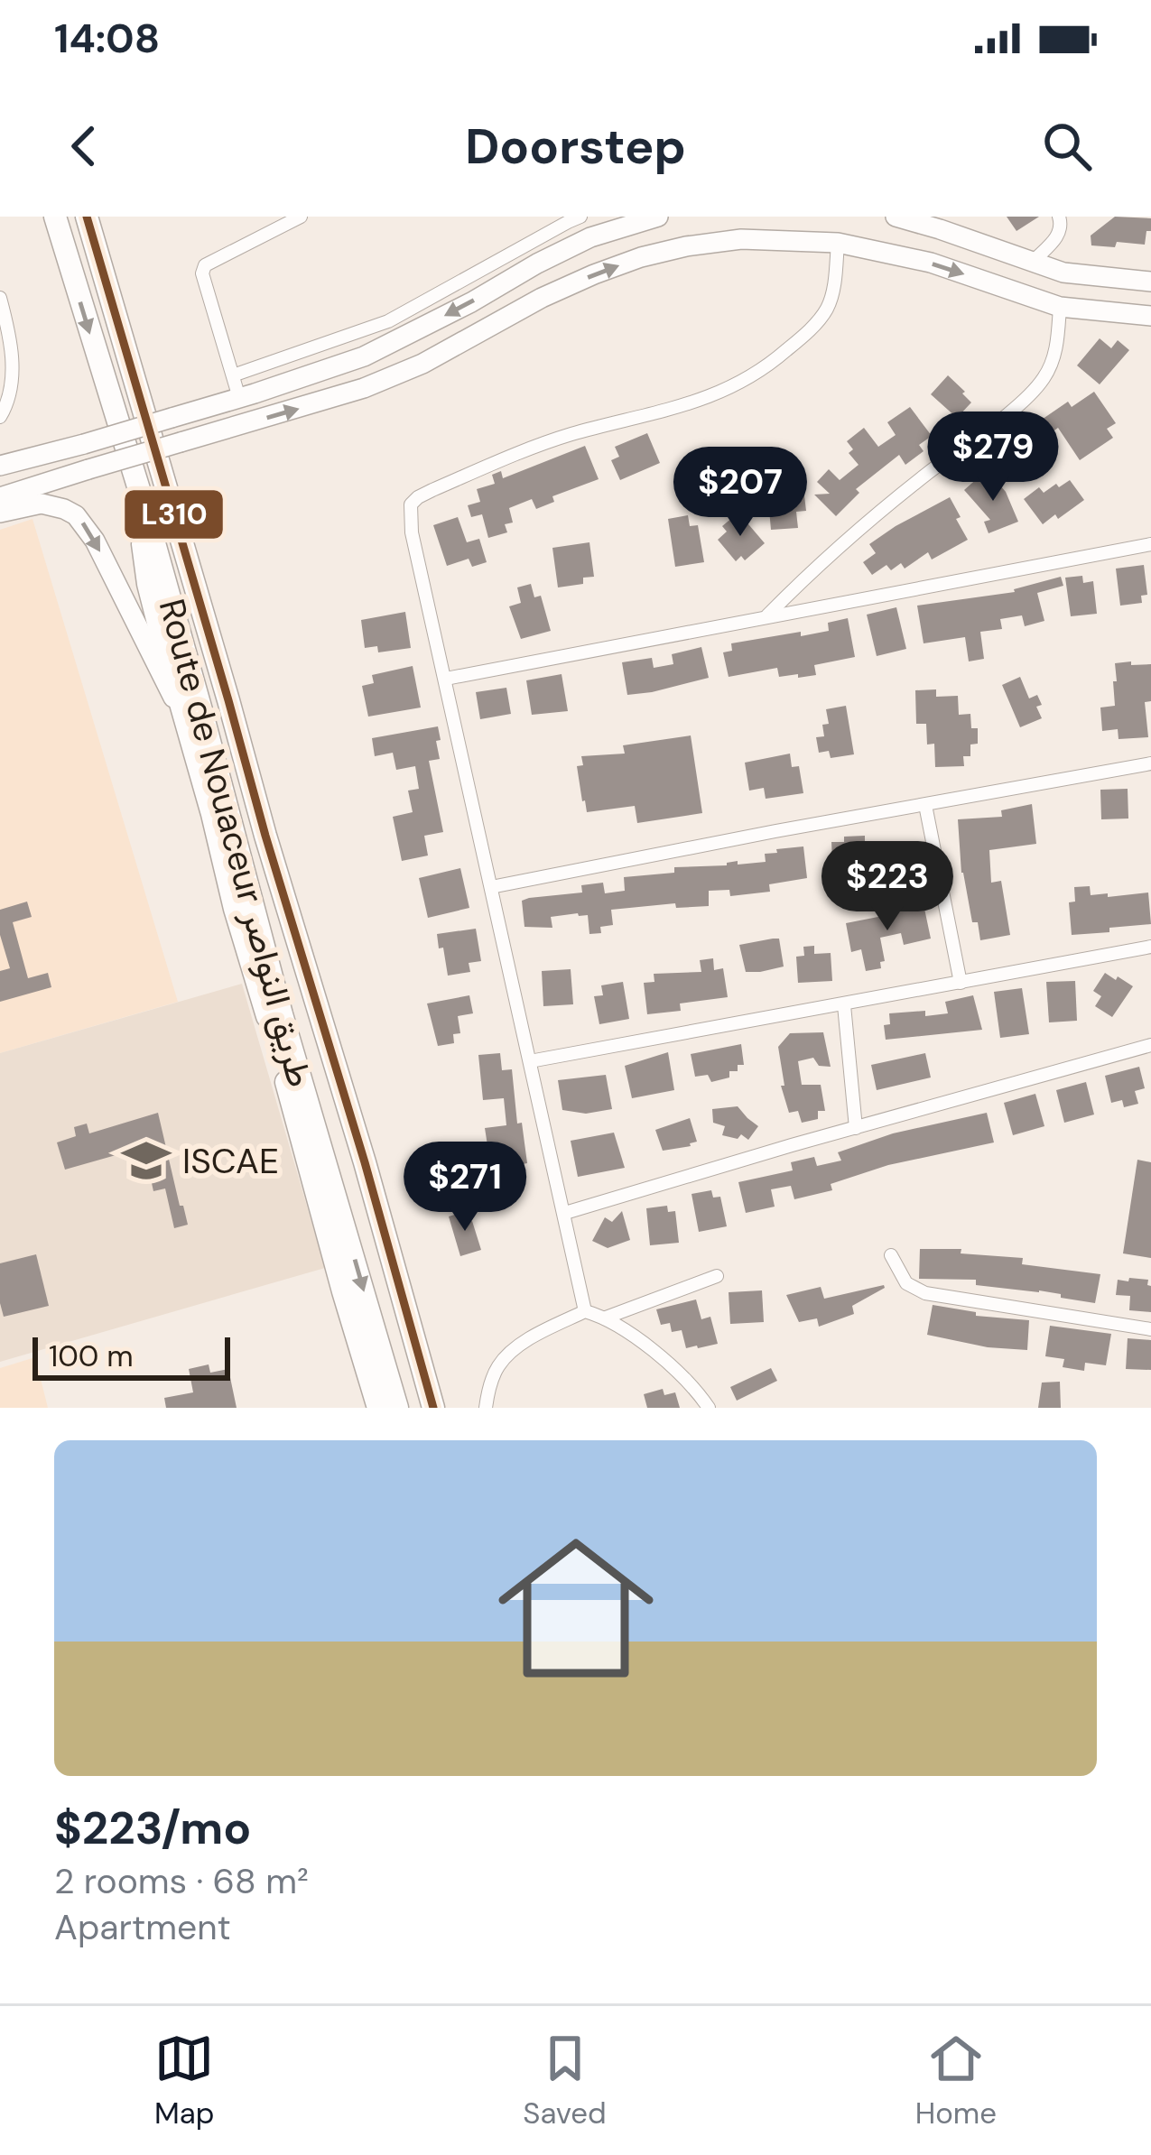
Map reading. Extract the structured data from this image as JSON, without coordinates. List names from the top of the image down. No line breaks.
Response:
{"streets":{"highway":["Route de Nouaceur طريق النواصر"]},"places":{"school or university":["ISCAE"]},"lines":["transit line L310"],"scale_bar":"100 m","page":{"status":"14:08","header":"Doorstep","price":["$279","$207","$223","$271"],"scale":"100 m","list":[{"name":"$223/mo","note":"2 rooms · 68 m² · Apartment"}],"tabs":["Map","Saved","Home"]}}
